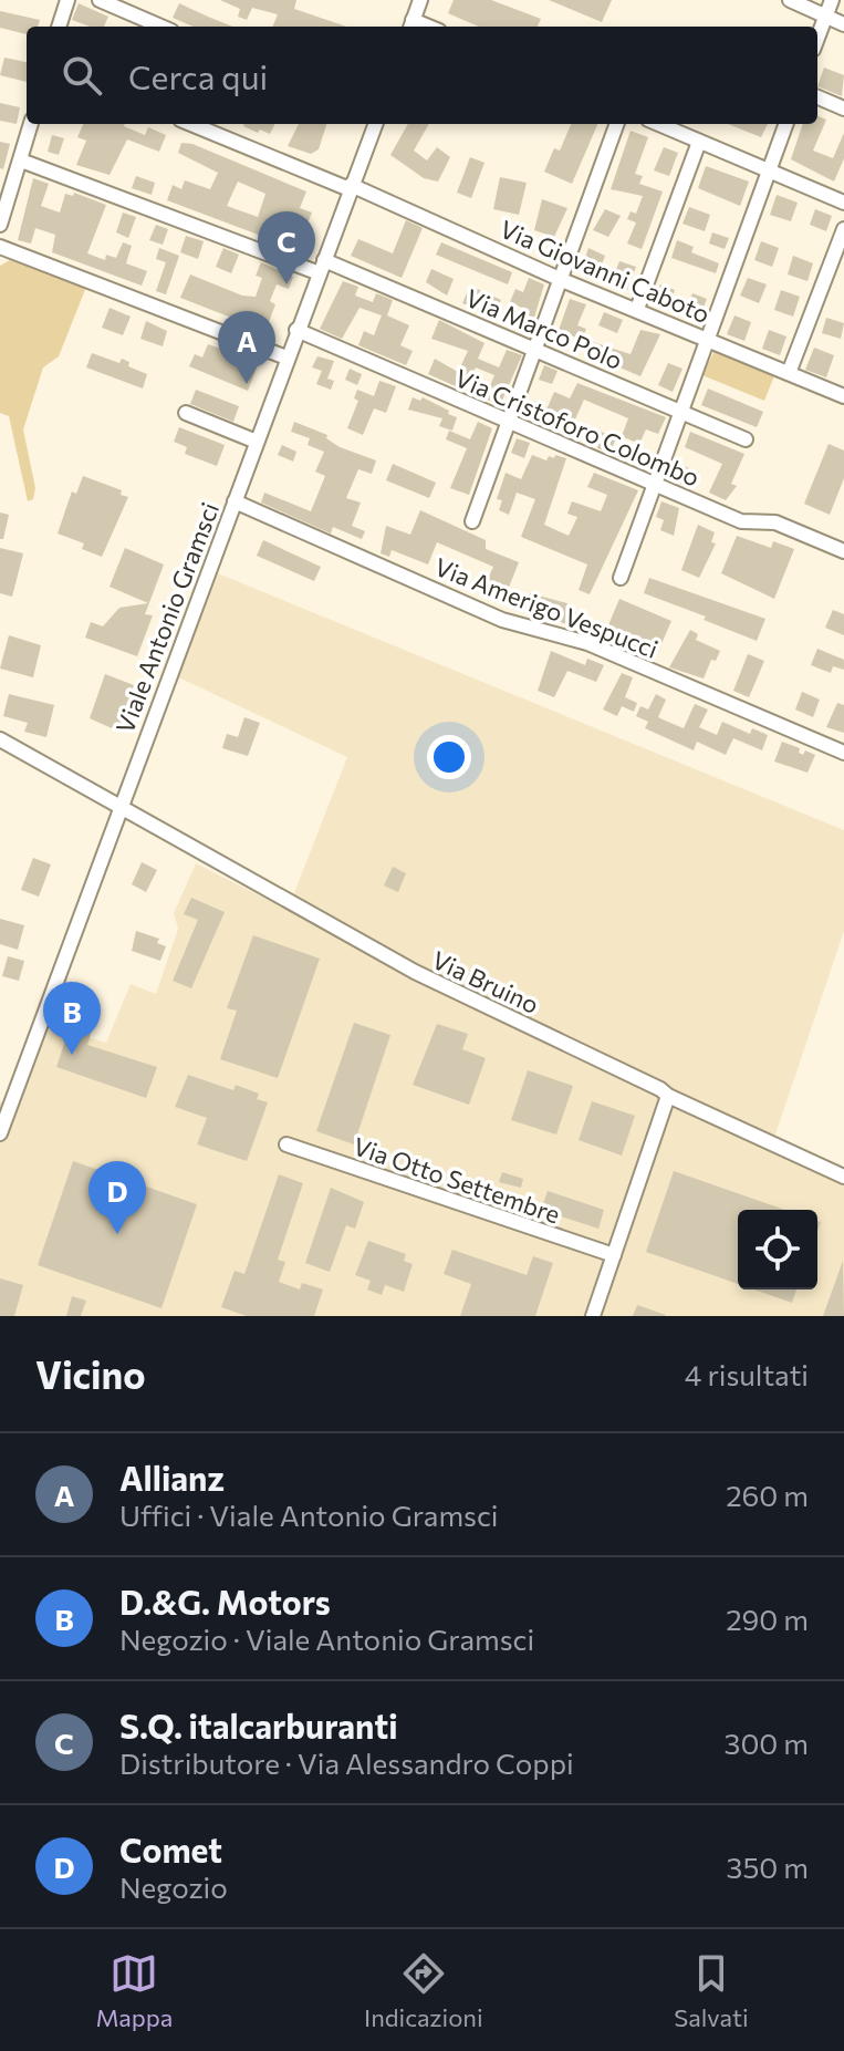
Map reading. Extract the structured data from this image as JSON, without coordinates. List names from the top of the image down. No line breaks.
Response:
{"streets":{"street":["Via Giovanni Caboto","Via Marco Polo","Via Cristoforo Colombo","Via Amerigo Vespucci","Viale Antonio Gramsci","Via Bruino","Via Otto Settembre"]},"crossings":[["Via Giovanni Caboto","Viale Antonio Gramsci"],["Via Marco Polo","Viale Antonio Gramsci"],["Via Cristoforo Colombo","Viale Antonio Gramsci"],["Via Amerigo Vespucci","Viale Antonio Gramsci"],["Viale Antonio Gramsci","Via Bruino"]],"page":{"search":"Cerca qui","pins":["C","A","B","D"],"heading":["Vicino","4 risultati"],"list":[{"mark":"A","name":"Allianz","note":"Uffici · Viale Antonio Gramsci","value":"260 m"},{"mark":"B","name":"D.&G. Motors","note":"Negozio · Viale Antonio Gramsci","value":"290 m"},{"mark":"C","name":"S.Q. italcarburanti","note":"Distributore · Via Alessandro Coppi","value":"300 m"},{"mark":"D","name":"Comet","note":"Negozio","value":"350 m"}],"nav":["Mappa","Indicazioni","Salvati"]}}
